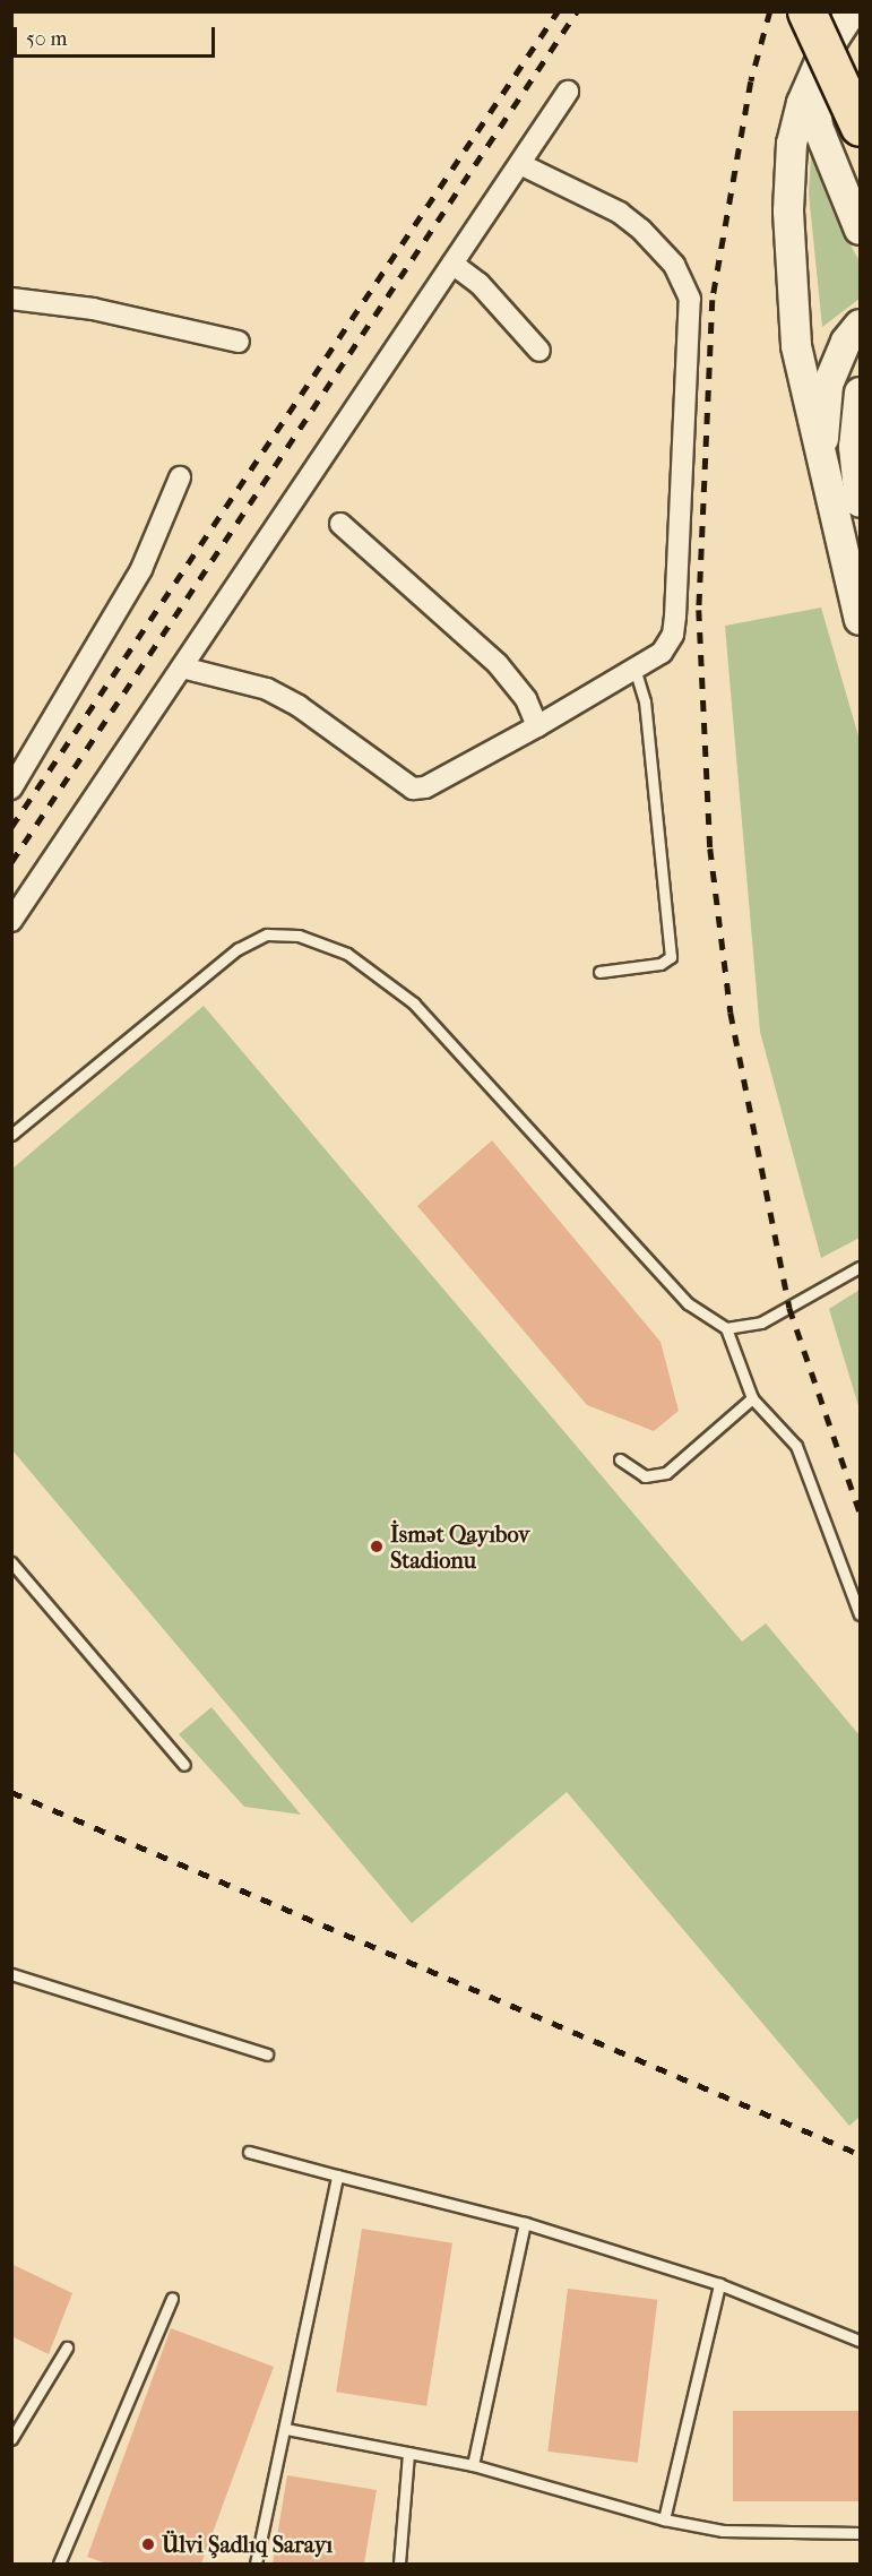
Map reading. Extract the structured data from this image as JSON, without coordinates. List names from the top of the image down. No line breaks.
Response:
{"places":["İsmət Qayıbov Stadionu","Ülvi Şadlıq Sarayı"],"scale_bar":"50 m"}
